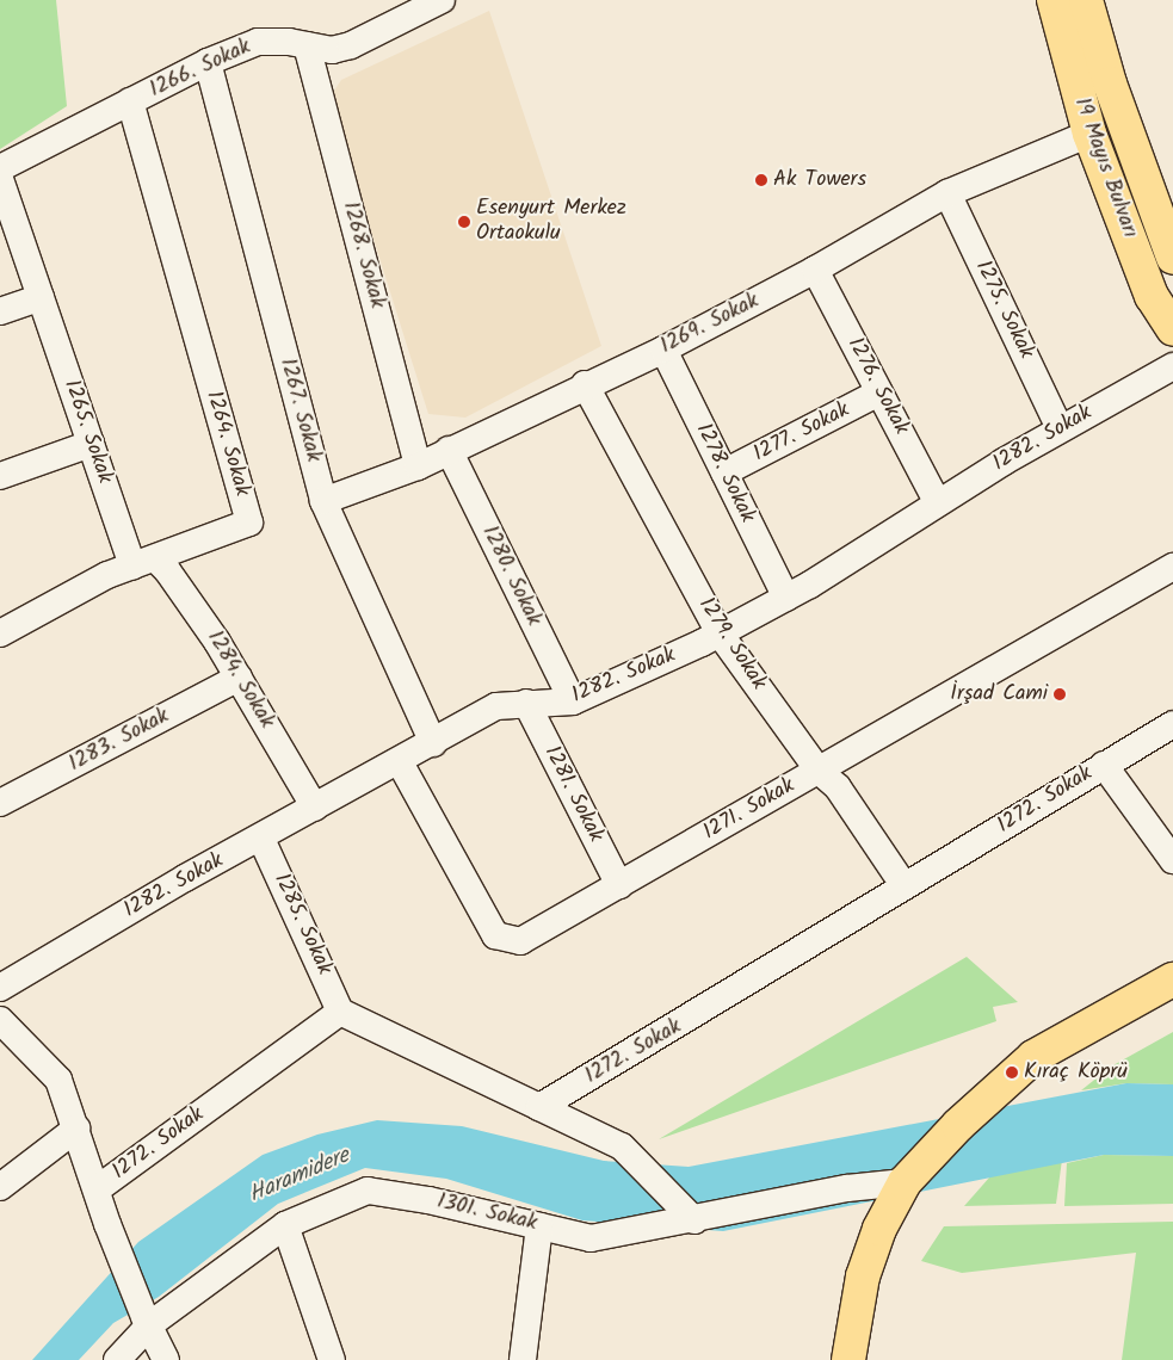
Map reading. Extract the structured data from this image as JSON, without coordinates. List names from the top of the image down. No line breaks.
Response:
{"streets":{"main road":["19 Mayıs Bulvarı"],"street":["1266. Sokak","1268. Sokak","1275. Sokak","1269. Sokak","1276. Sokak","1267. Sokak","1265. Sokak","1277. Sokak","1282. Sokak","1264. Sokak","1278. Sokak","1280. Sokak","1279. Sokak","1284. Sokak","1283. Sokak","1281. Sokak","1272. Sokak","1271. Sokak","1285. Sokak","1301. Sokak"]},"crossings":[["1266. Sokak","1268. Sokak"],["1266. Sokak","1267. Sokak"],["1266. Sokak","1264. Sokak"],["19 Mayıs Bulvarı","1269. Sokak"],["1268. Sokak","1269. Sokak"],["1275. Sokak","1269. Sokak"],["1275. Sokak","1282. Sokak"],["1269. Sokak","1276. Sokak"],["1269. Sokak","1267. Sokak"],["1269. Sokak","1278. Sokak"],["1269. Sokak","1280. Sokak"],["1269. Sokak","1279. Sokak"],["1276. Sokak","1277. Sokak"],["1276. Sokak","1282. Sokak"],["1267. Sokak","1282. Sokak"],["1265. Sokak","1264. Sokak"],["1265. Sokak","1284. Sokak"],["1277. Sokak","1278. Sokak"],["1282. Sokak","1278. Sokak"],["1282. Sokak","1280. Sokak"],["1282. Sokak","1279. Sokak"],["1282. Sokak","1284. Sokak"],["1282. Sokak","1281. Sokak"],["1282. Sokak","1271. Sokak"],["1282. Sokak","1285. Sokak"],["1264. Sokak","1284. Sokak"],["1279. Sokak","1272. Sokak"],["1279. Sokak","1271. Sokak"],["1284. Sokak","1283. Sokak"],["1281. Sokak","1271. Sokak"],["1272. Sokak","1285. Sokak"]],"water":["Haramidere"],"places":["Ak Towers","Esenyurt Merkez Ortaokulu","İrşad Cami","Kıraç Köprü"]}
